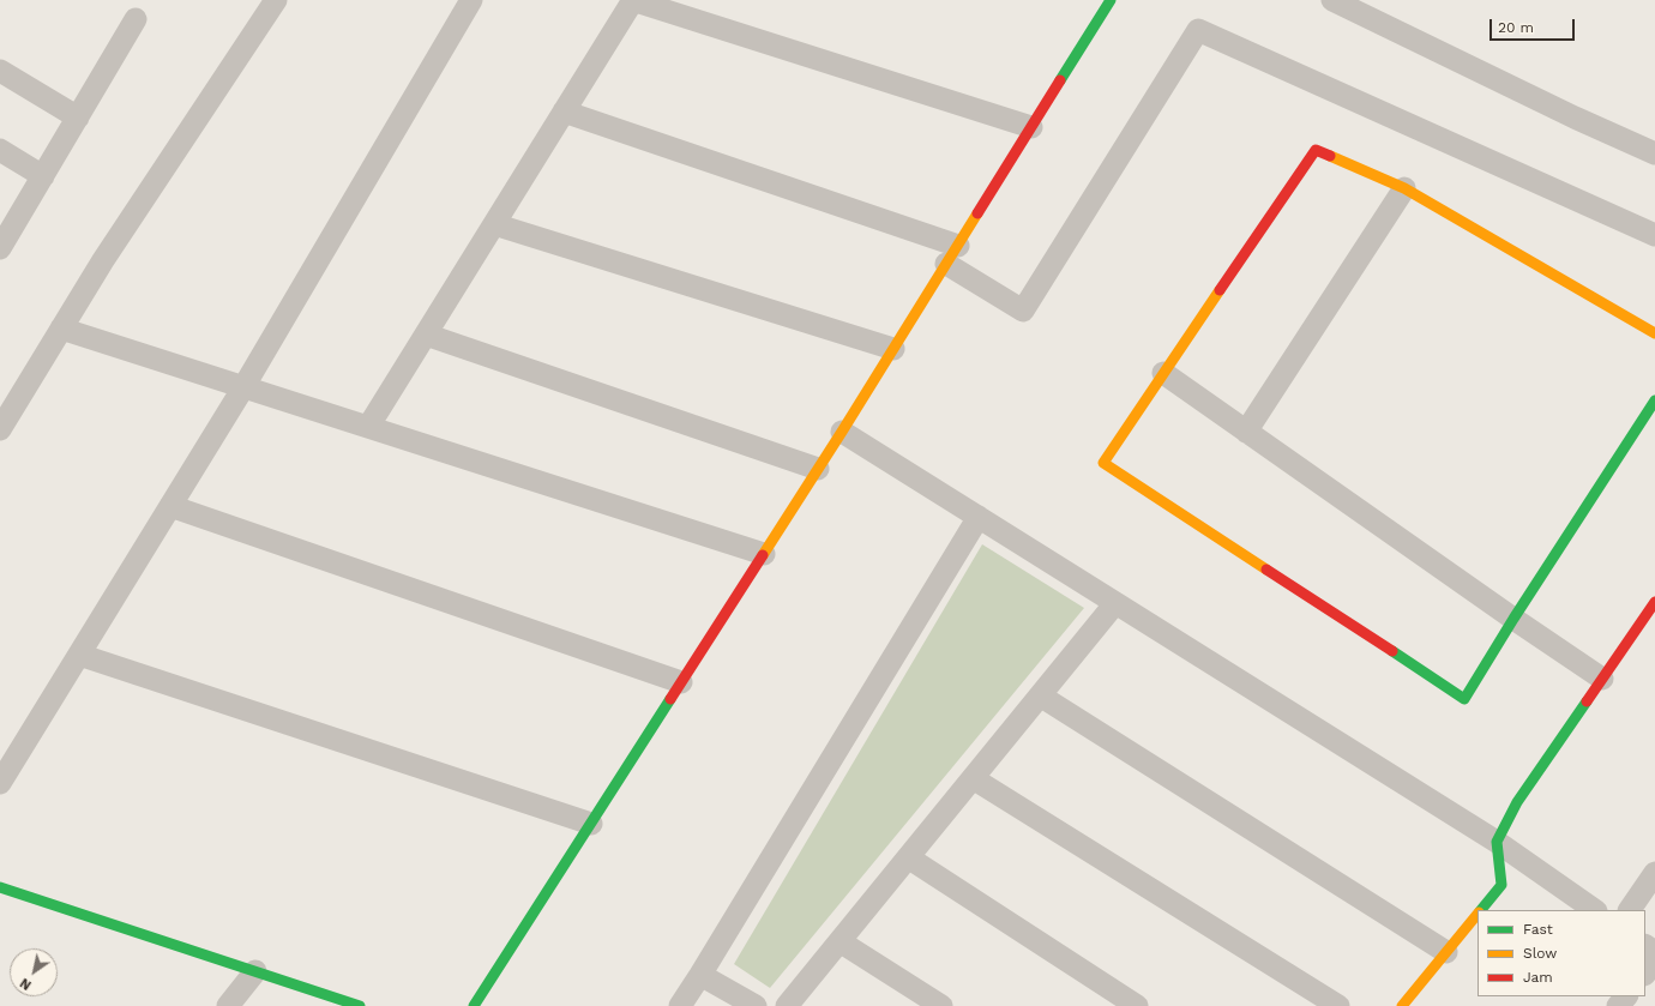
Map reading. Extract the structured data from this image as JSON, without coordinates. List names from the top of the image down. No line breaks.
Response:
{"legend":["Fast","Slow","Jam"],"scale_bar":"20 m","north":"bottom left"}
